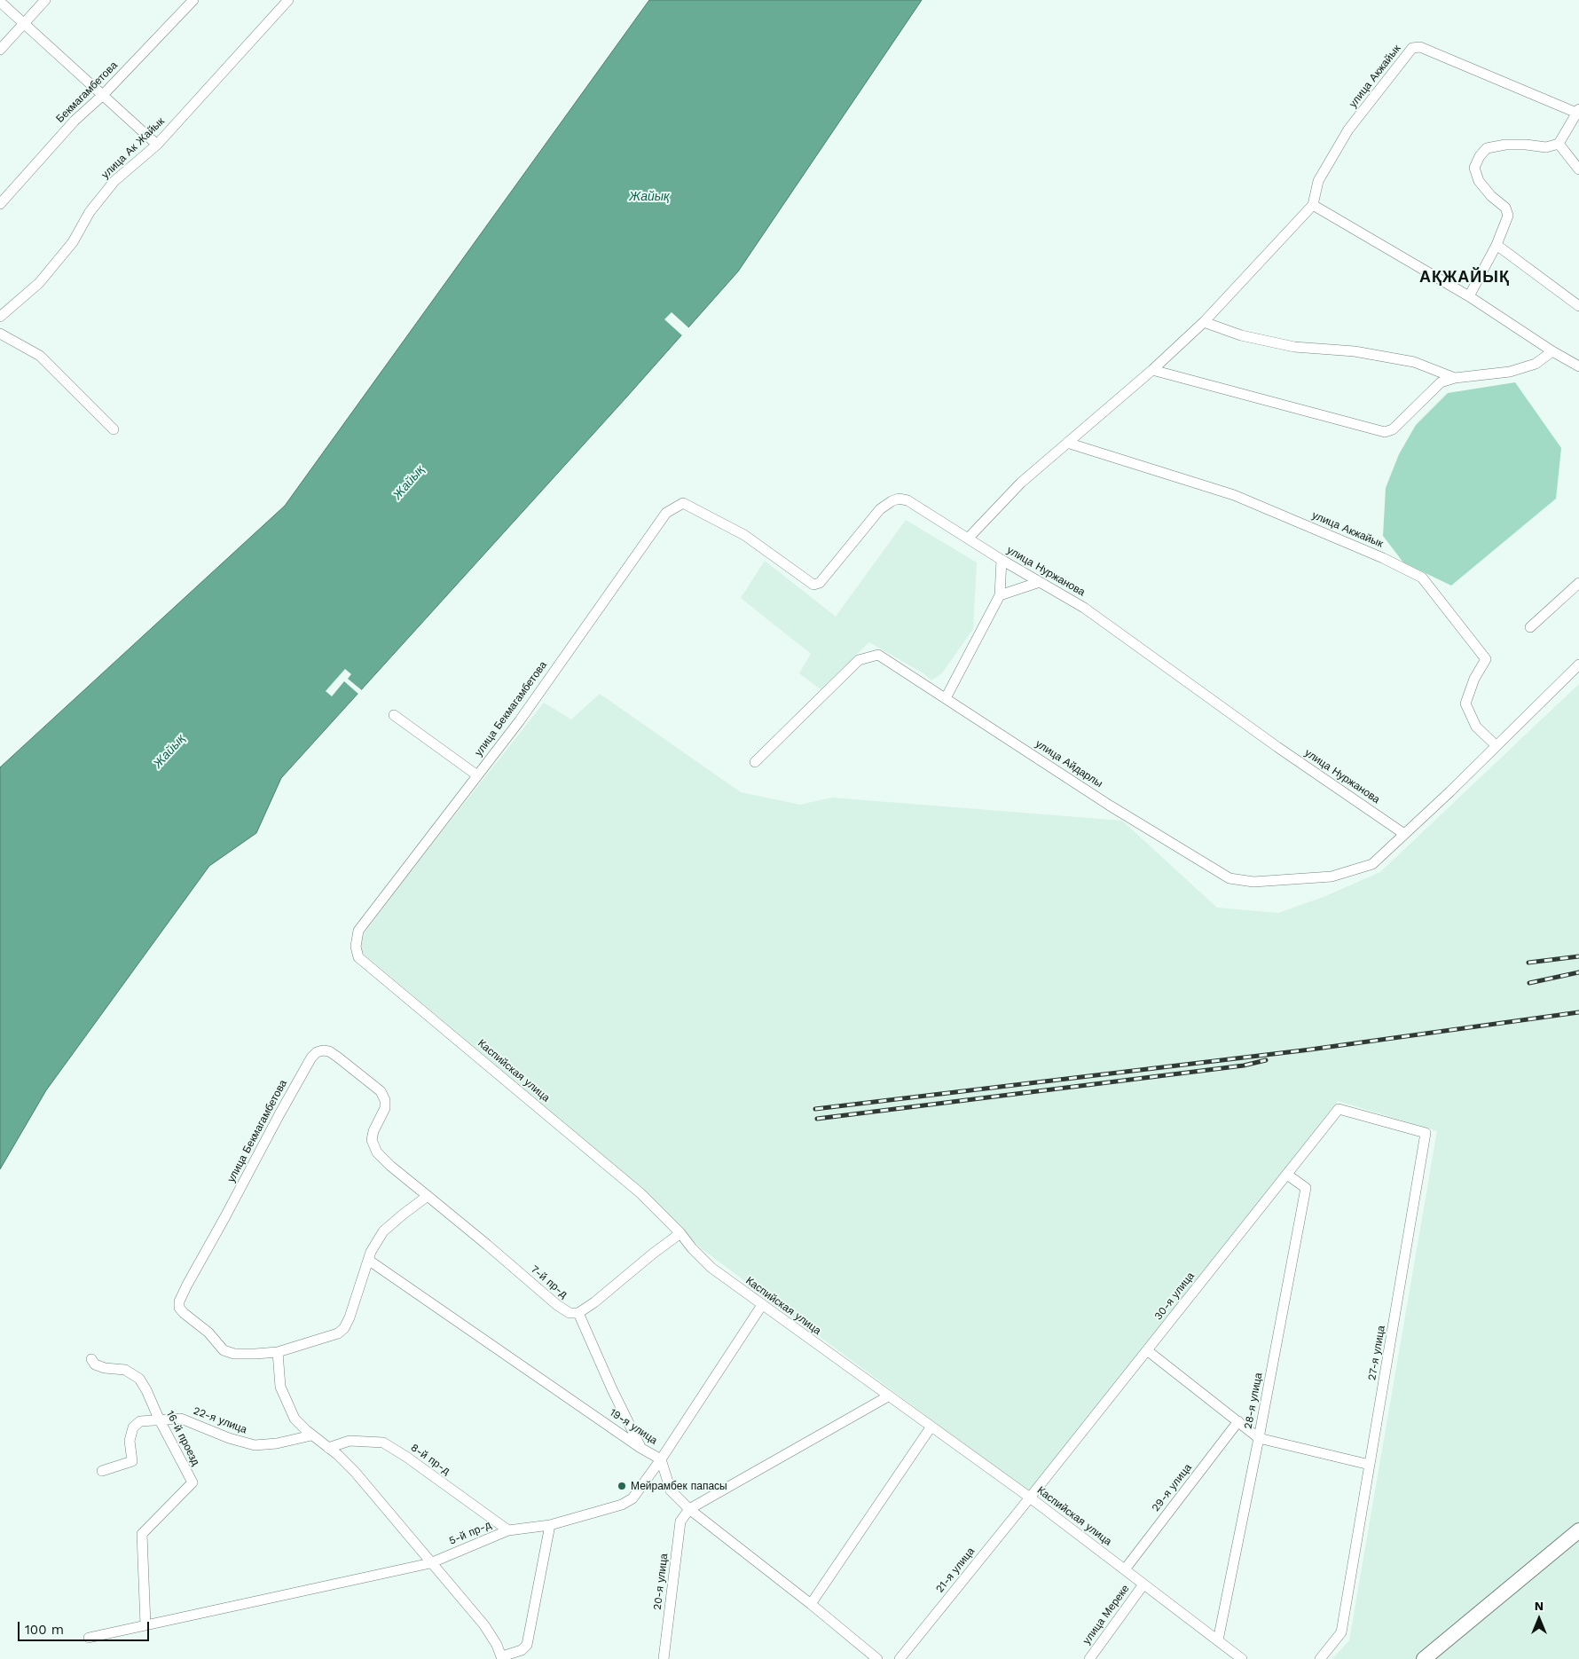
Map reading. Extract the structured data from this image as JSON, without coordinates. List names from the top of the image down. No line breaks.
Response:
{"streets":{"street":["улица Акжайык","Бекмагамбетова","улица Ак Жайык","улица Нуржанова","улица Бекмагамбетова","улица Айдарлы","Каспийская улица","7-й пр-д","30-я улица","27-я улица","28-я улица","22-я улица","19-я улица","16-й проезд","8-й пр-д","29-я улица","5-й пр-д","21-я улица","20-я улица","улица Мереке"]},"crossings":[["улица Акжайык","улица Айдарлы"],["улица Нуржанова","улица Бекмагамбетова"],["улица Нуржанова","улица Айдарлы"],["улица Бекмагамбетова","Каспийская улица"],["улица Бекмагамбетова","7-й пр-д"],["Каспийская улица","30-я улица"],["Каспийская улица","28-я улица"],["Каспийская улица","29-я улица"],["Каспийская улица","5-й пр-д"],["Каспийская улица","21-я улица"],["Каспийская улица","улица Мереке"],["30-я улица","27-я улица"],["30-я улица","28-я улица"],["30-я улица","21-я улица"],["22-я улица","16-й проезд"],["19-я улица","5-й пр-д"],["19-я улица","20-я улица"],["16-й проезд","5-й пр-д"],["8-й пр-д","5-й пр-д"]],"districts":["АҚЖАЙЫҚ"],"water":["Жайық"],"places":["Мейрамбек папасы"],"scale_bar":"100 m","north":"top"}
